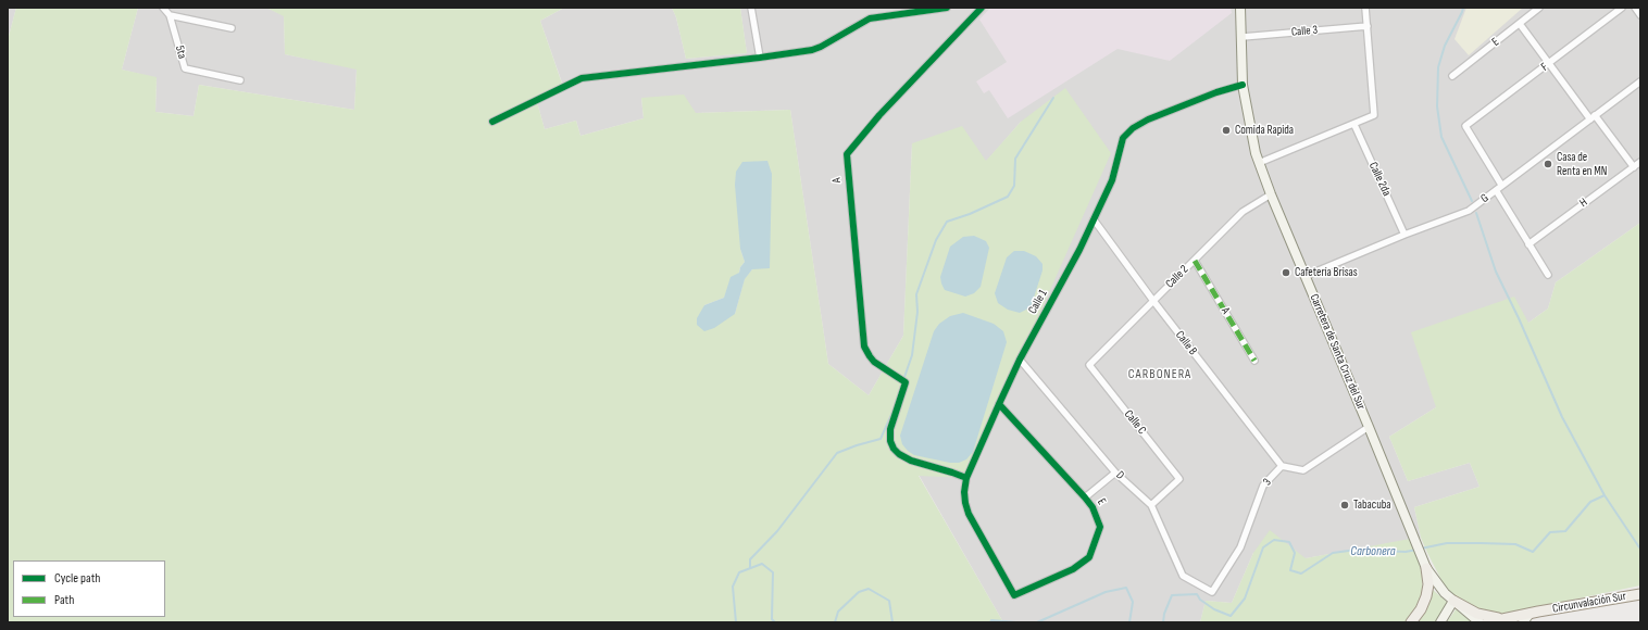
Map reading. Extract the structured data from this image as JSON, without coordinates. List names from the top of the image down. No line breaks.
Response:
{"streets":{"main road":["Carretera de Santa Cruz del Sur","Circunvalación Sur"],"street":["Calle 3","E","5ta","F","Calle 2da","A","G","H","Calle 2","Calle 1","Calle B","Calle C","D","3"]},"crossings":[["Calle 3","Carretera de Santa Cruz del Sur"],["E","Calle 1"],["F","G"],["Calle 2da","G"],["A","Calle 2"],["A","Calle 1"],["G","Carretera de Santa Cruz del Sur"],["Calle 2","Calle B"],["Calle 2","Carretera de Santa Cruz del Sur"],["Calle 2","Calle C"],["Calle 1","Calle B"],["Calle 1","Carretera de Santa Cruz del Sur"],["Calle 1","D"],["Calle B","3"],["Calle C","D"],["D","3"]],"districts":["CARBONERA"],"water":["Carbonera"],"places":["Comida Rapida","Casa de Renta en MN","Cafetería Brisas","Tabacuba"],"legend":["Cycle path","Path"]}
